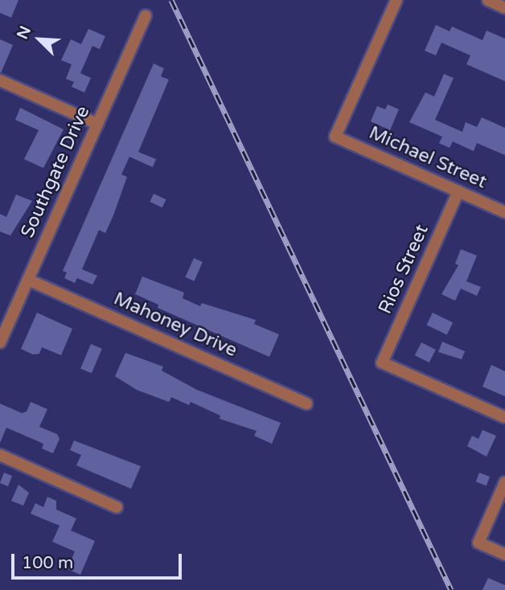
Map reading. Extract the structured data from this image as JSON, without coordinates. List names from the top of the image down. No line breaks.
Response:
{"streets":{"street":["Michael Street","Southgate Drive","Rios Street","Mahoney Drive"]},"crossings":[["Michael Street","Rios Street"],["Southgate Drive","Mahoney Drive"]],"scale_bar":"100 m","north":"top left"}
